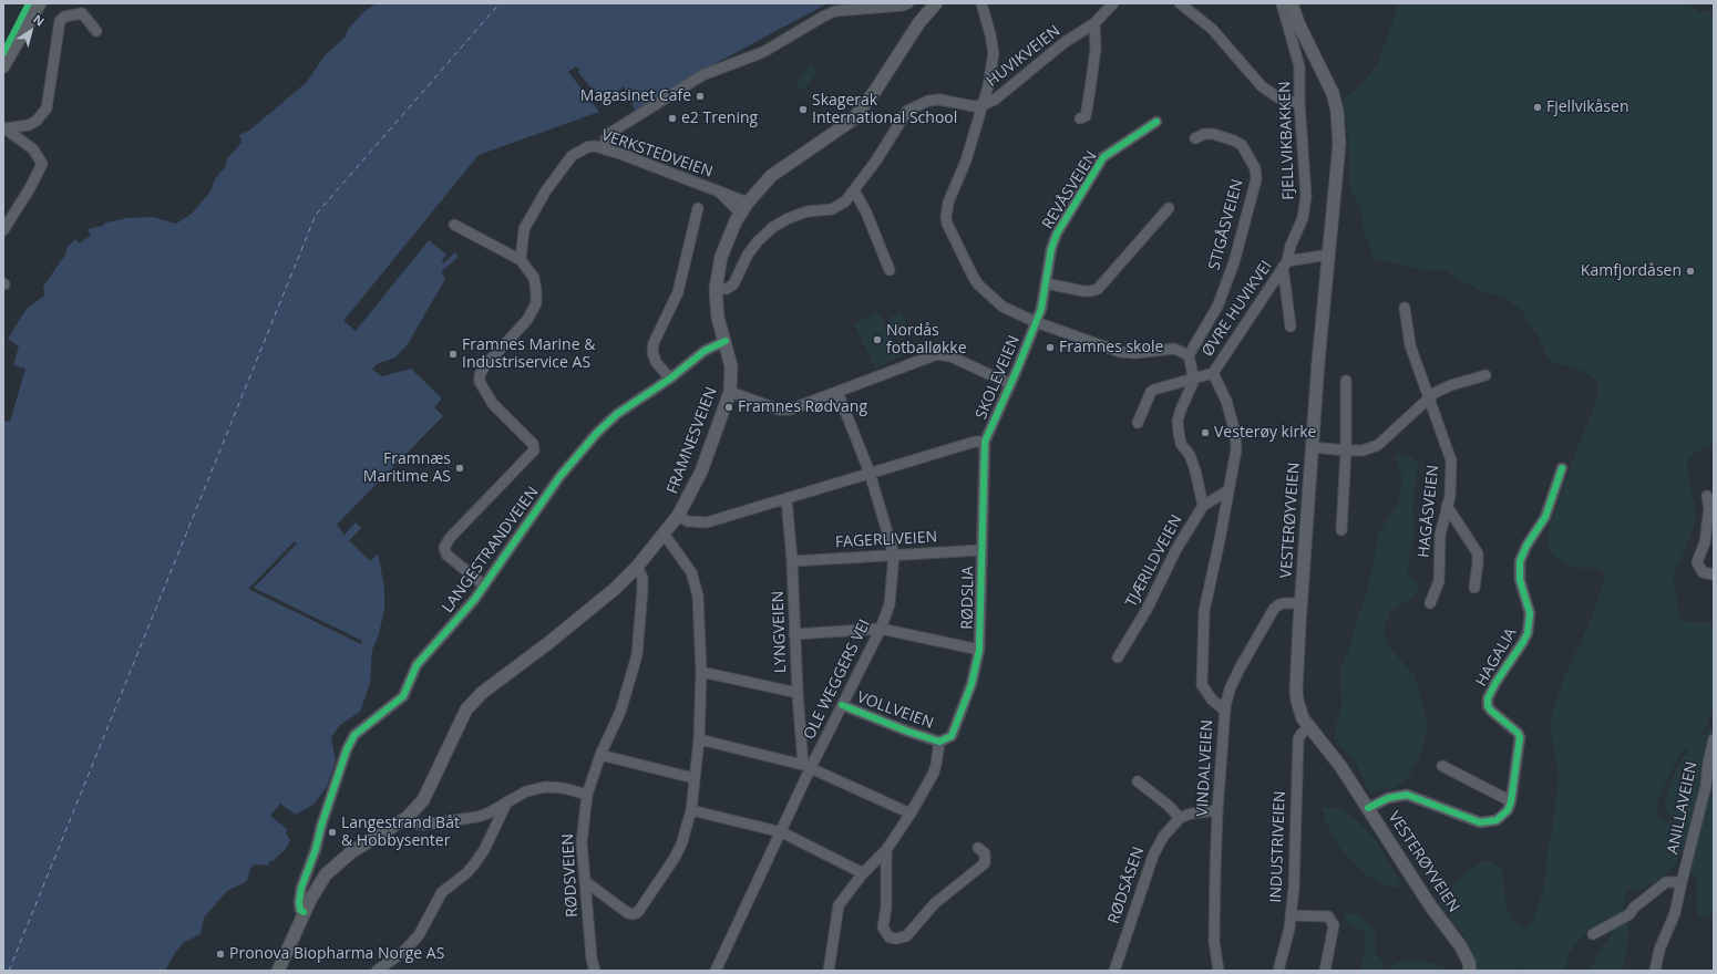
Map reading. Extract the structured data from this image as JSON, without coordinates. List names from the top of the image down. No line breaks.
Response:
{"streets":{"main road":["FRAMNESVEIEN","VESTERØYVEIEN"],"street":["HUVIKVEIEN","FJELLVIKBAKKEN","VERKSTEDVEIEN","REVÅSVEIEN","STIGÅSVEIEN","ØVRE HUVIKVEI","SKOLEVEIEN","HAGÅSVEIEN","FAGERLIVEIEN","LANGESTRANDVEIEN","TJÆRILDVEIEN","RØDSLIA","LYNGVEIEN","HAGALIA","OLE WEGGERS VEI","VOLLVEIEN","VINDALVEIEN","ANILLAVEIEN","INDUSTRIVEIEN","RØDSVEIEN","RØDSÅSEN"]},"crossings":[["HUVIKVEIEN","FRAMNESVEIEN"],["FJELLVIKBAKKEN","ØVRE HUVIKVEI"],["VERKSTEDVEIEN","FRAMNESVEIEN"],["REVÅSVEIEN","SKOLEVEIEN"],["ØVRE HUVIKVEI","TJÆRILDVEIEN"],["ØVRE HUVIKVEI","VINDALVEIEN"],["SKOLEVEIEN","FRAMNESVEIEN"],["SKOLEVEIEN","RØDSLIA"],["SKOLEVEIEN","LYNGVEIEN"],["SKOLEVEIEN","OLE WEGGERS VEI"],["FRAMNESVEIEN","LANGESTRANDVEIEN"],["FRAMNESVEIEN","RØDSVEIEN"],["VESTERØYVEIEN","HAGALIA"],["VESTERØYVEIEN","VINDALVEIEN"],["VESTERØYVEIEN","INDUSTRIVEIEN"],["FAGERLIVEIEN","RØDSLIA"],["FAGERLIVEIEN","LYNGVEIEN"],["FAGERLIVEIEN","OLE WEGGERS VEI"],["RØDSLIA","VOLLVEIEN"],["LYNGVEIEN","OLE WEGGERS VEI"],["OLE WEGGERS VEI","VOLLVEIEN"]],"places":["Magasinet Cafe","Fjellvikåsen","Skagerak International School","e2 Trening","Kamfjordåsen","Nordås fotballøkke","Framnes skole","Framnes Marine & Industriservice AS","Framnes Rødvang","Vesterøy kirke","Framnæs Maritime AS","Langestrand Båt & Hobbysenter","Pronova Biopharma Norge AS"],"north":"top right"}
